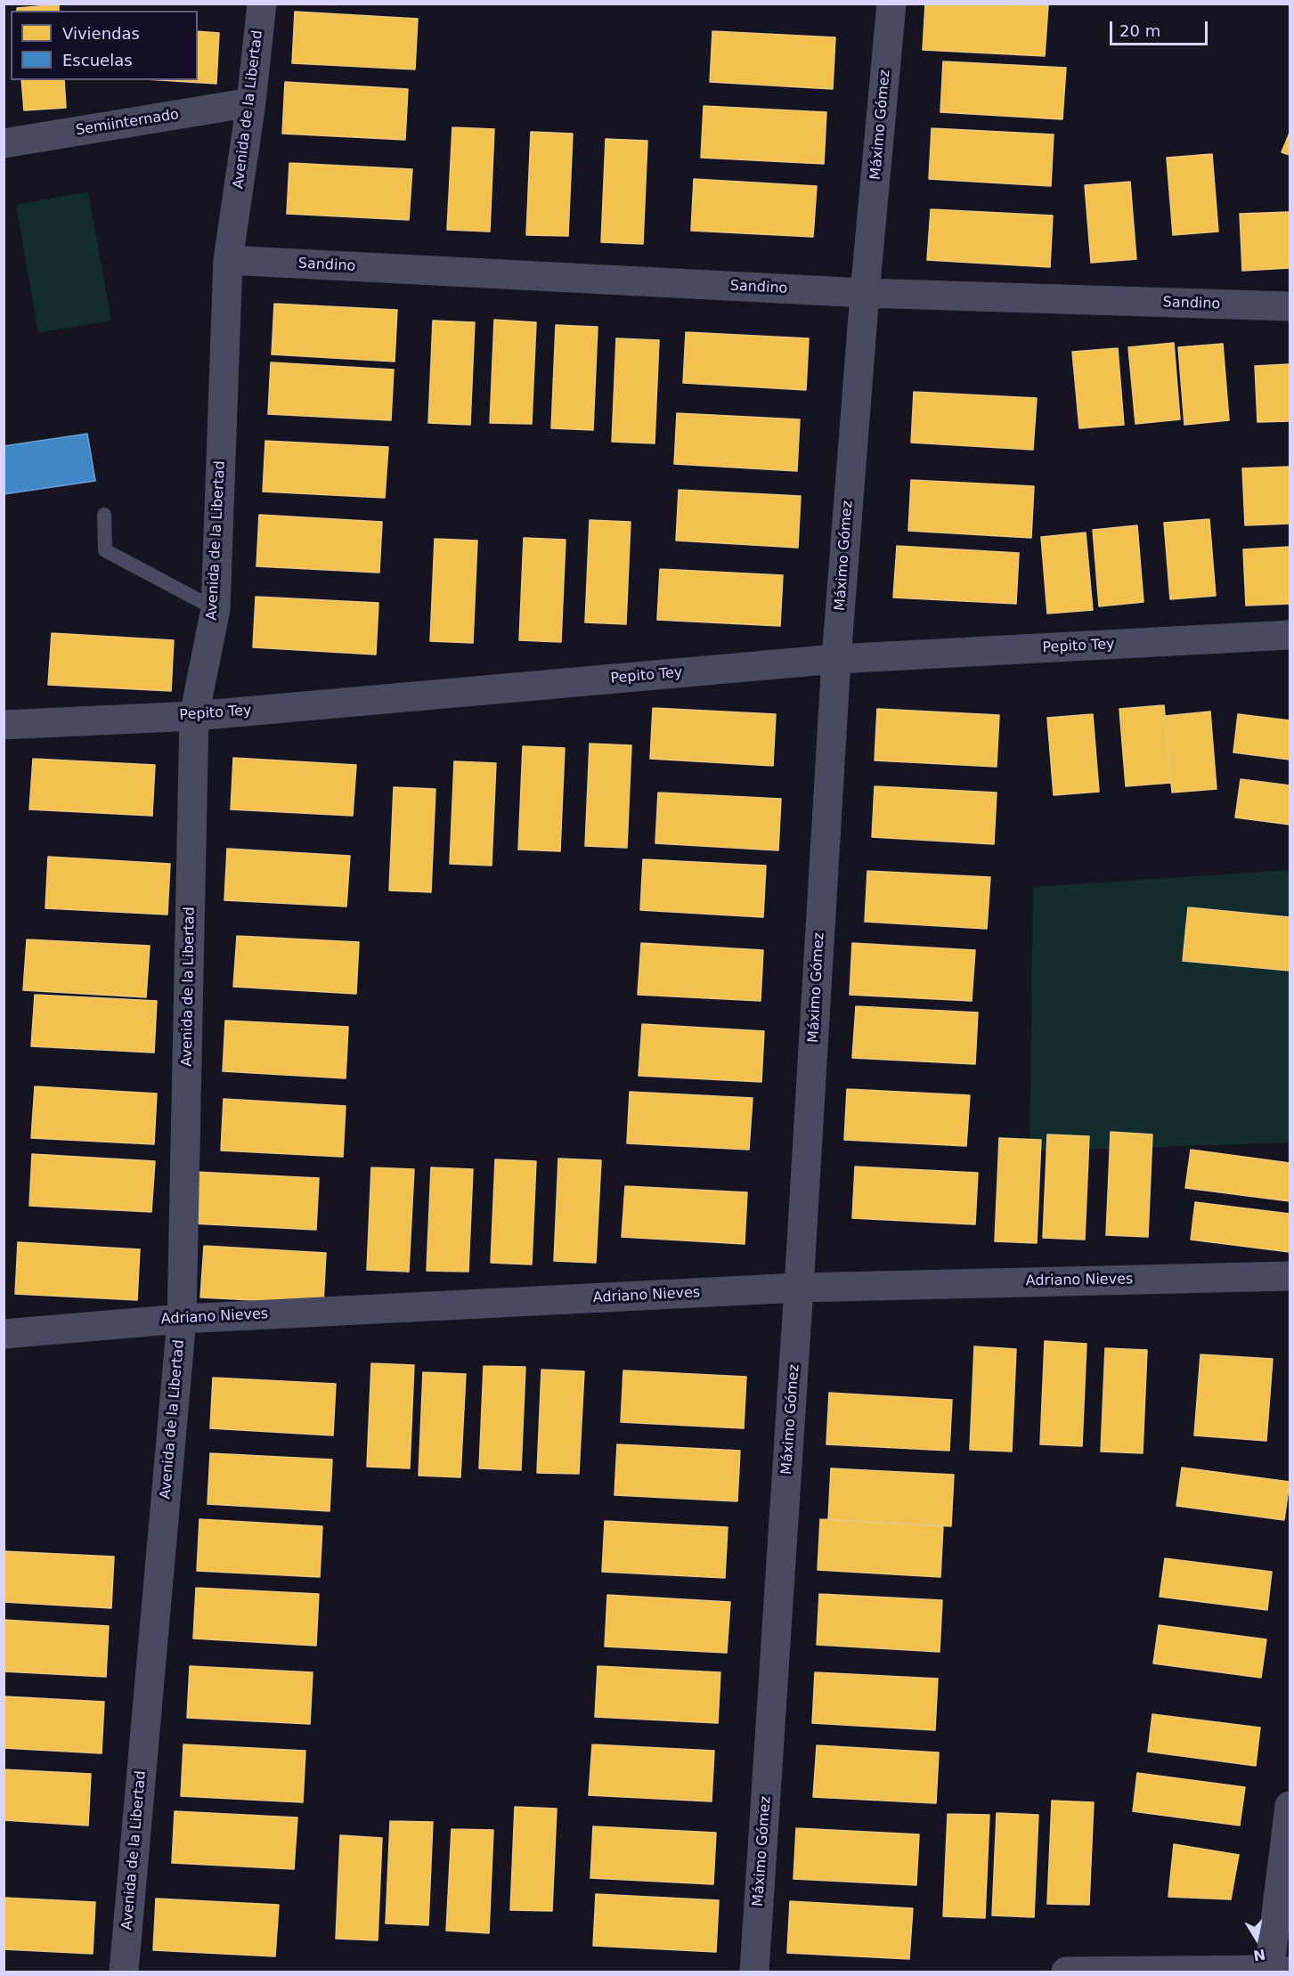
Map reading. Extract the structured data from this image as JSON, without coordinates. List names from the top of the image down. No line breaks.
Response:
{"streets":{"street":["Avenida de la Libertad","Semiinternado","Máximo Gómez","Sandino","Pepito Tey","Adriano Nieves"]},"crossings":[["Avenida de la Libertad","Semiinternado"],["Avenida de la Libertad","Sandino"],["Avenida de la Libertad","Pepito Tey"],["Avenida de la Libertad","Adriano Nieves"],["Máximo Gómez","Sandino"],["Máximo Gómez","Pepito Tey"],["Máximo Gómez","Adriano Nieves"]],"legend":["Viviendas","Escuelas"],"scale_bar":"20 m","north":"bottom"}
